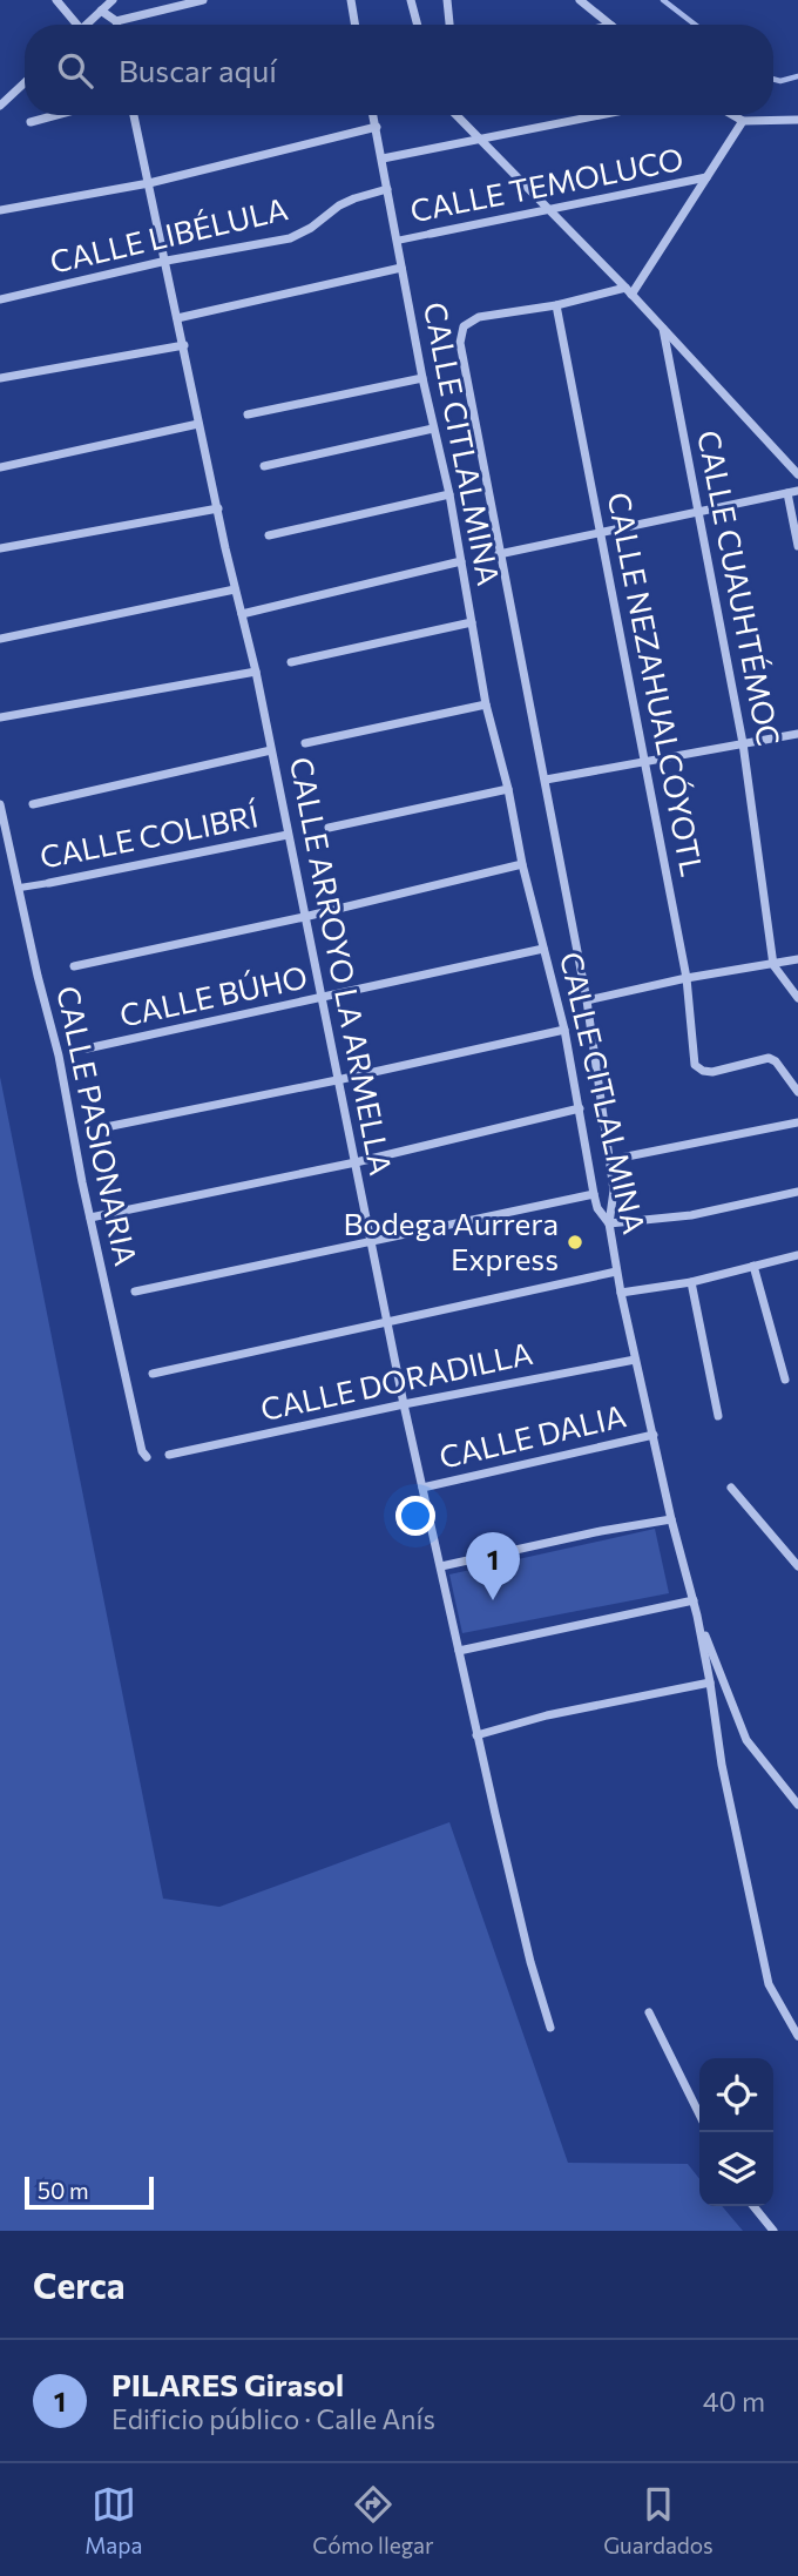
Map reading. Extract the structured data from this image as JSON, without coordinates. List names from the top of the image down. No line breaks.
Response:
{"streets":{"street":["CALLE TEMOLUCO","CALLE LIBÉLULA","CALLE CITLALMINA","CALLE CUAUHTÉMOC","CALLE NEZAHUALCÓYOTL","CALLE COLIBRÍ","CALLE ARROYO LA ARMELLA","CALLE BÚHO","CALLE PASIONARIA","CALLE DORADILLA","CALLE DALIA"]},"crossings":[["CALLE TEMOLUCO","CALLE CITLALMINA"],["CALLE LIBÉLULA","CALLE CITLALMINA"],["CALLE LIBÉLULA","CALLE ARROYO LA ARMELLA"],["CALLE CITLALMINA","CALLE BÚHO"],["CALLE CITLALMINA","CALLE DORADILLA"],["CALLE CITLALMINA","CALLE DALIA"],["CALLE COLIBRÍ","CALLE ARROYO LA ARMELLA"],["CALLE COLIBRÍ","CALLE PASIONARIA"],["CALLE ARROYO LA ARMELLA","CALLE BÚHO"],["CALLE ARROYO LA ARMELLA","CALLE DORADILLA"],["CALLE ARROYO LA ARMELLA","CALLE DALIA"]],"places":["Bodega Aurrera Express"],"scale_bar":"50 m","page":{"search":"Buscar aquí","pins":"1","scale":"50 m","heading":"Cerca","list":[{"mark":"1","name":"PILARES Girasol","note":"Edificio público · Calle Anís","value":"40 m"}],"nav":["Mapa","Cómo llegar","Guardados"]}}
